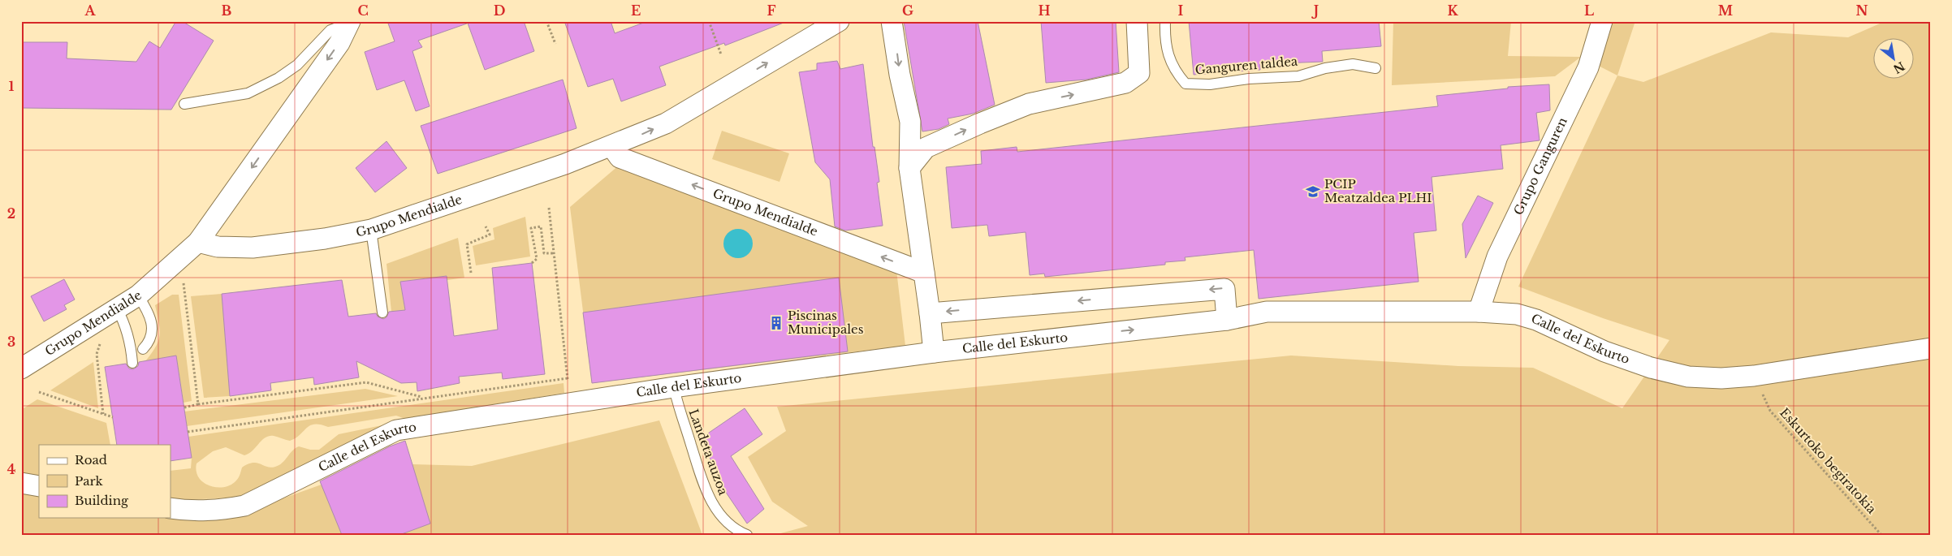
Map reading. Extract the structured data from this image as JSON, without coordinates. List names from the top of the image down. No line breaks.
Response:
{"streets":{"street":["Grupo Ganguren","Grupo Mendialde","Calle del Eskurto"],"lane":["Ganguren taldea","Landeta auzoa"],"path":["Eskurtoko begiratokia"]},"crossings":[["Grupo Ganguren","Calle del Eskurto"],["Calle del Eskurto","Landeta auzoa"],["Calle del Eskurto","Eskurtoko begiratokia"]],"places":{"school or university":["PCIP Meatzaldea PLHI"],"building":["Piscinas Municipales"]},"legend":["Road","Park","Building"],"north":"bottom right","grid":{"columns":["A","B","C","D","E","F","G","H","I","J","K","L","M","N"],"rows":["1","2","3","4"]}}
